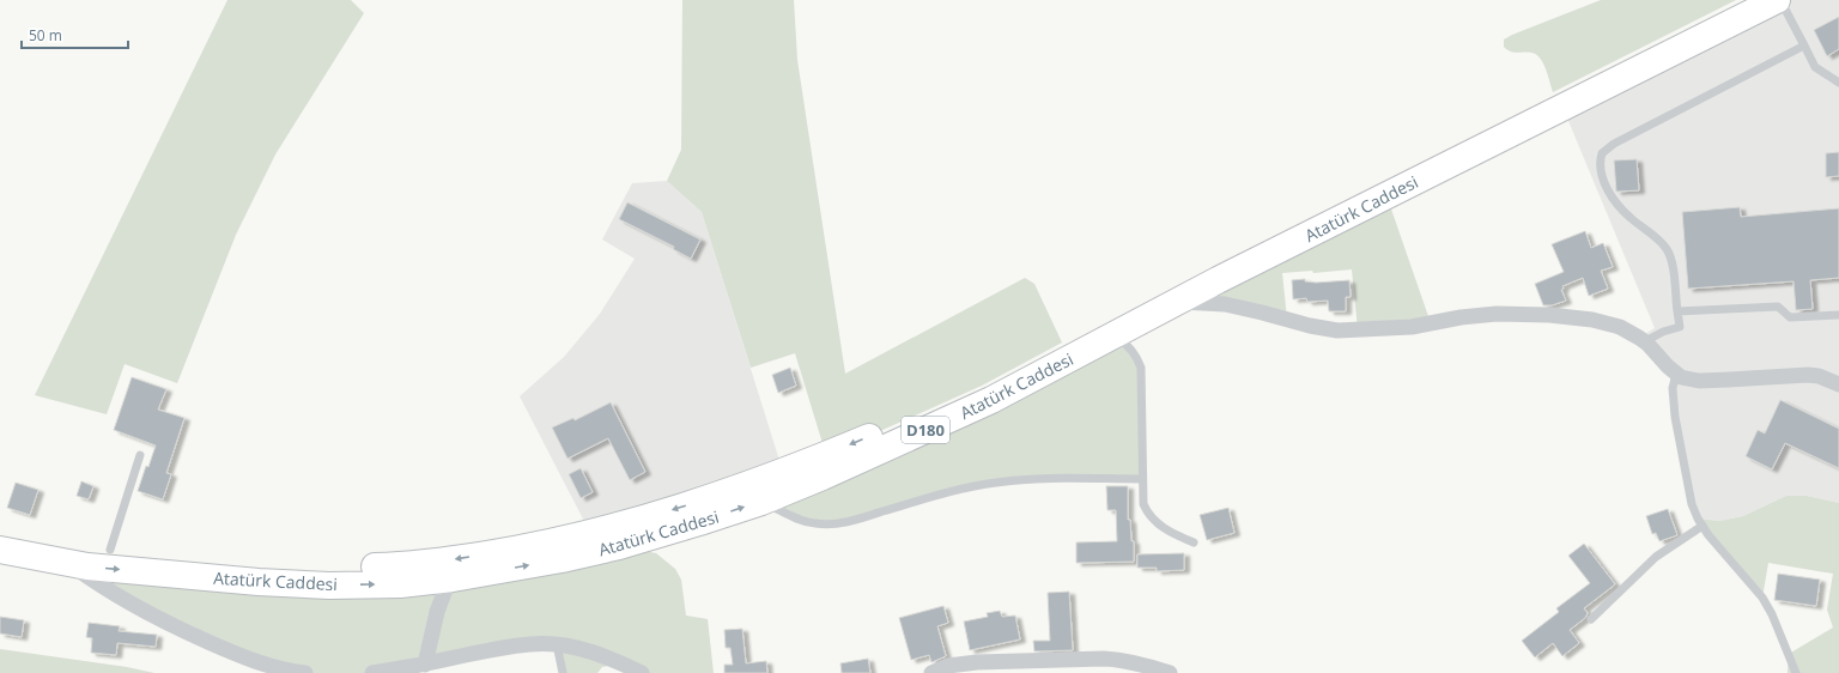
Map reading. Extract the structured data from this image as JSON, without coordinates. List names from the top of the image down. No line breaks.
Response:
{"streets":{"highway":["Atatürk Caddesi","D180"]},"scale_bar":"50 m"}
